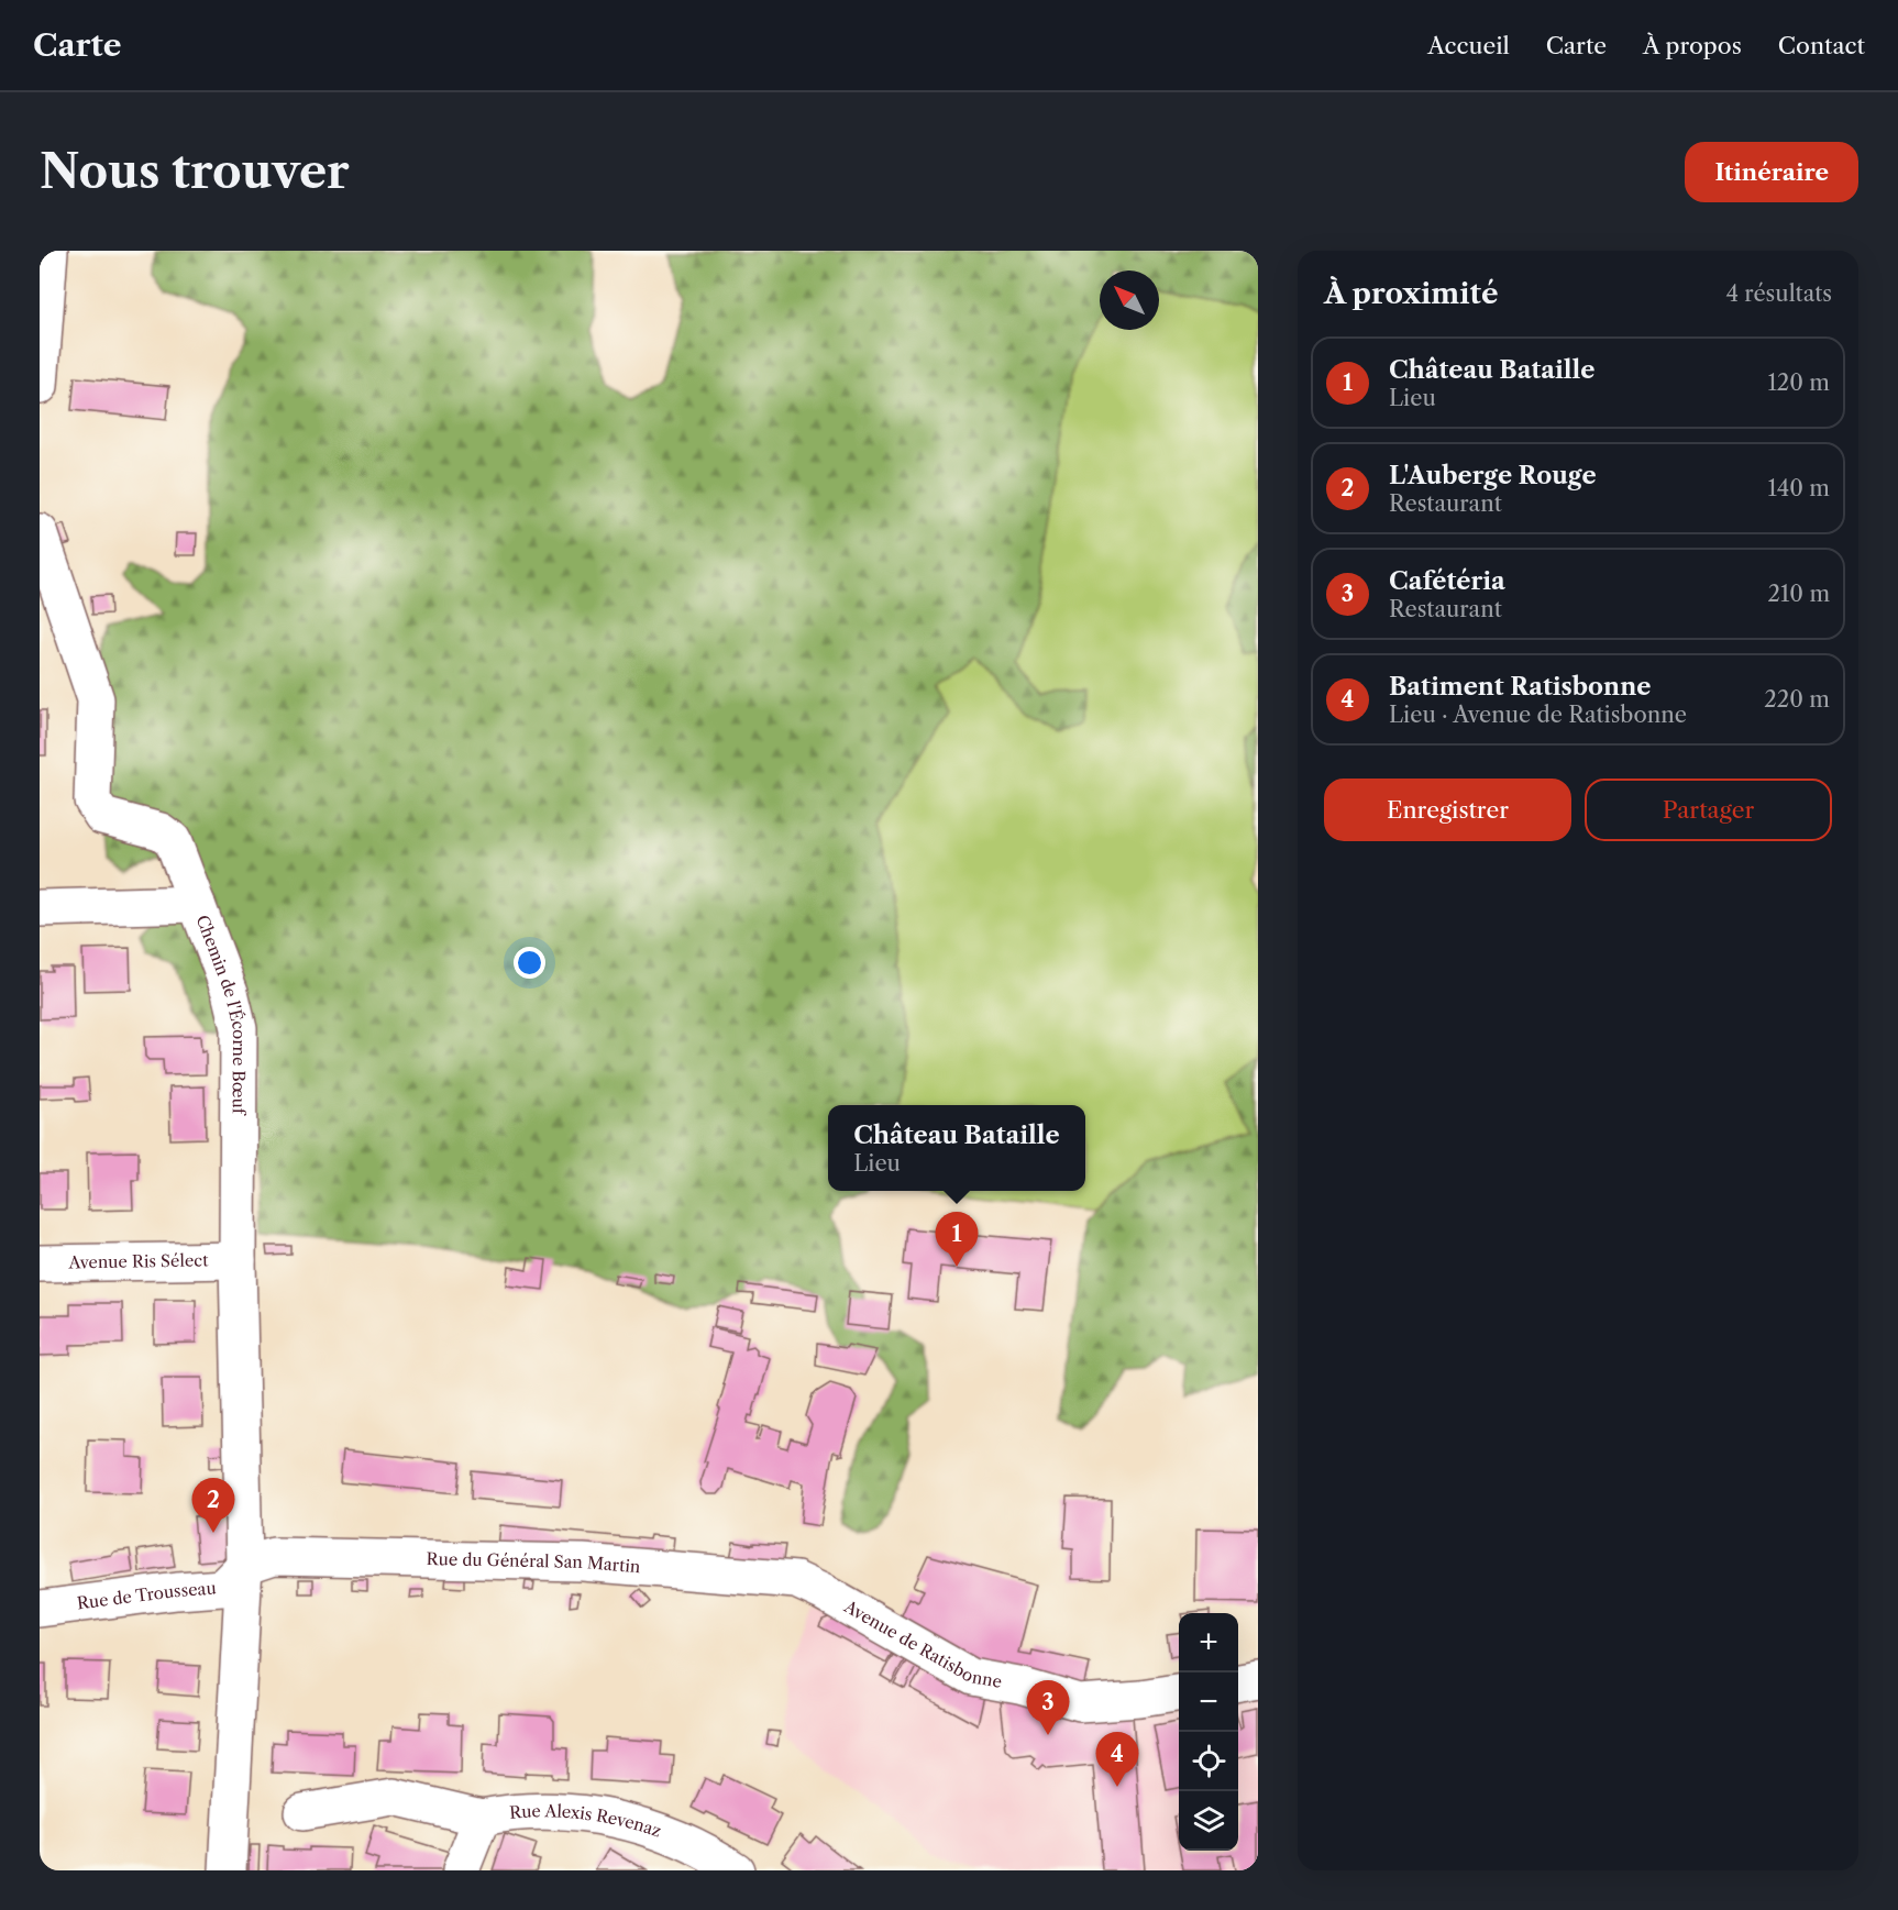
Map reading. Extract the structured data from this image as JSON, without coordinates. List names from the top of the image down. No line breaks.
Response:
{"streets":{"street":["Chemin de l'Écorne Bœuf","Avenue Ris Sélect","Rue du Général San Martin","Rue de Trousseau","Avenue de Ratisbonne","Rue Alexis Revenaz"]},"crossings":[["Chemin de l'Écorne Bœuf","Avenue Ris Sélect"],["Chemin de l'Écorne Bœuf","Rue du Général San Martin"],["Chemin de l'Écorne Bœuf","Rue de Trousseau"],["Rue du Général San Martin","Rue de Trousseau"],["Rue du Général San Martin","Avenue de Ratisbonne"]],"north":"top left","page":{"header":"Carte","nav":["Accueil","Carte","À propos","Contact"],"buttons":["Itinéraire",["Enregistrer","Partager"]],"title":"Nous trouver","heading":["À proximité","4 résultats"],"list":[{"mark":"1","name":"Château Bataille","note":"Lieu","value":"120 m"},{"mark":"2","name":"L'Auberge Rouge","note":"Restaurant","value":"140 m"},{"mark":"3","name":"Cafétéria","note":"Restaurant","value":"210 m"},{"mark":"4","name":"Batiment Ratisbonne","note":"Lieu · Avenue de Ratisbonne","value":"220 m"}],"popup":["Château Bataille","Lieu"],"pins":["1","2","3","4"],"map_buttons":["+","−"]}}
